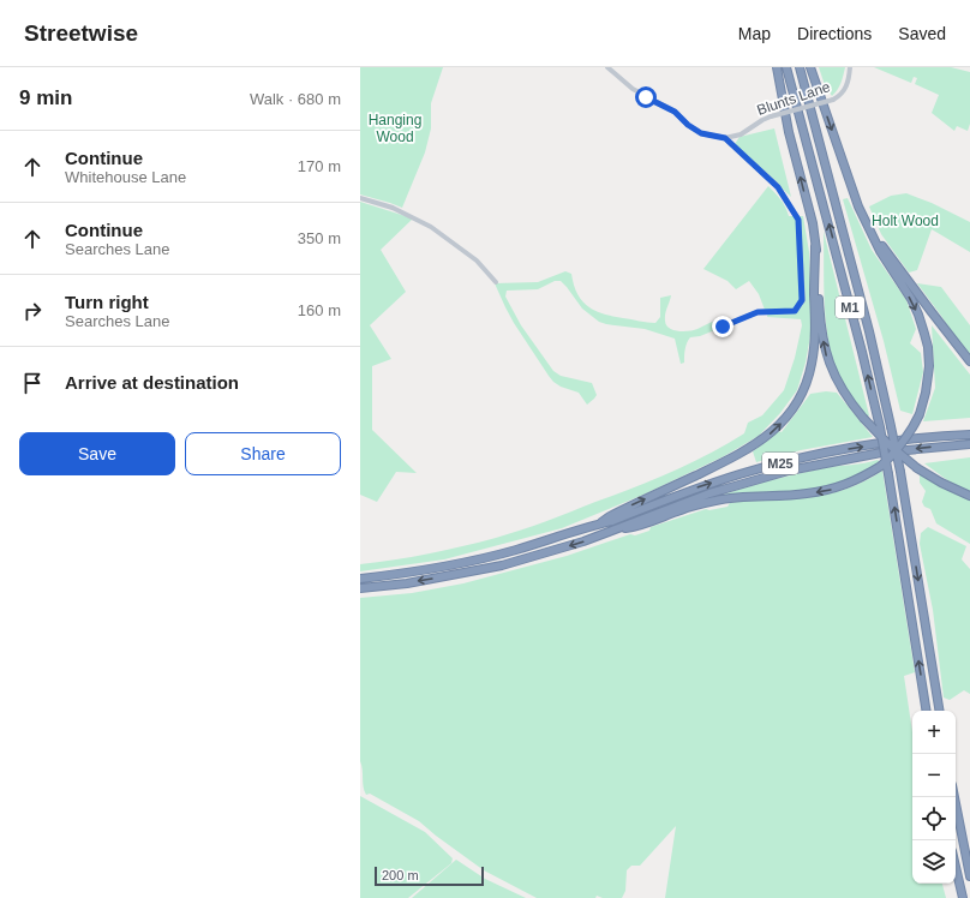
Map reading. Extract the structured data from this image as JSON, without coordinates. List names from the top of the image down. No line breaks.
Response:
{"streets":{"highway":["M1","M25"],"street":["Blunts Lane"]},"parks":["Hanging Wood","Holt Wood"],"scale_bar":"200 m","page":{"header":"Streetwise","nav":["Map","Directions","Saved"],"heading":["9 min","Walk · 680 m"],"list":[["Continue","Whitehouse Lane","170 m"],["Continue","Searches Lane","350 m"],["Turn right","Searches Lane","160 m"],"Arrive at destination"],"buttons":["Save","Share"],"map_buttons":["+","−"],"scale":"200 m"}}
